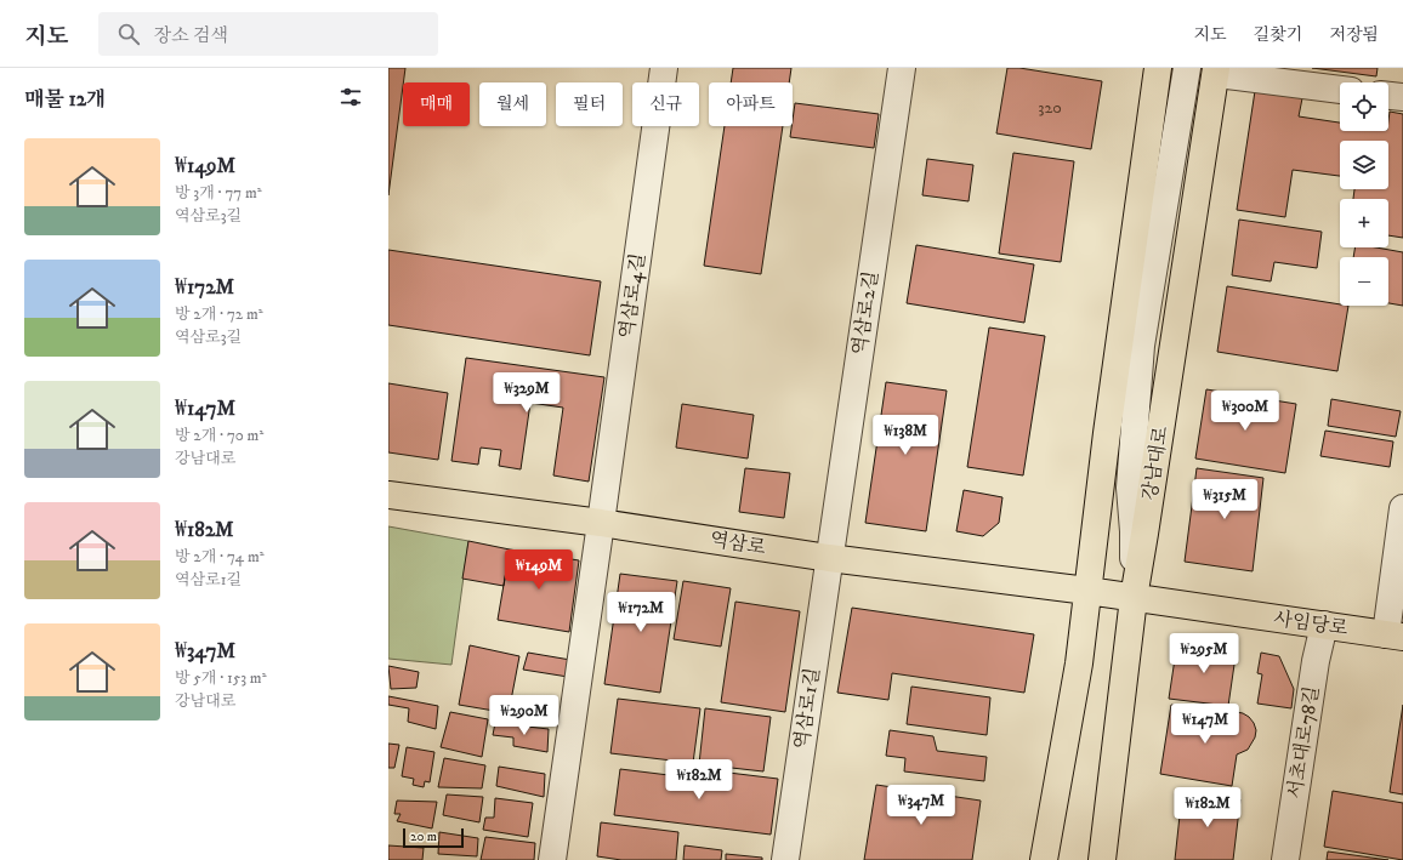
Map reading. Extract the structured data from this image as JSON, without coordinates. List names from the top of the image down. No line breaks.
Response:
{"streets":{"main road":["강남대로","역삼로","사임당로"],"street":["역삼로4길","역삼로2길","역삼로1길","서초대로78길"]},"crossings":[["역삼로4길","역삼로"],["역삼로2길","역삼로"],["역삼로2길","역삼로1길"],["강남대로","사임당로"],["역삼로","사임당로"],["역삼로","역삼로1길"],["사임당로","서초대로78길"]],"house_numbers":["320"],"scale_bar":"20 m","page":{"header":"지도","search":"장소 검색","nav":["지도","길찾기","저장됨"],"heading":"매물 12개","map_buttons":["+","−"],"chip":["매매","월세","필터","신규","아파트"],"list":[{"name":"₩149M","note":"방 3개 · 77 m² · 역삼로3길"},{"name":"₩172M","note":"방 2개 · 72 m² · 역삼로3길"},{"name":"₩147M","note":"방 2개 · 70 m² · 강남대로"},{"name":"₩182M","note":"방 2개 · 74 m² · 역삼로1길"},{"name":"₩347M","note":"방 5개 · 153 m² · 강남대로"}],"price":["₩329M","₩300M","₩138M","₩315M","₩149M","₩172M","₩295M","₩290M","₩147M","₩182M","₩347M","₩182M"],"scale":"20 m"}}
